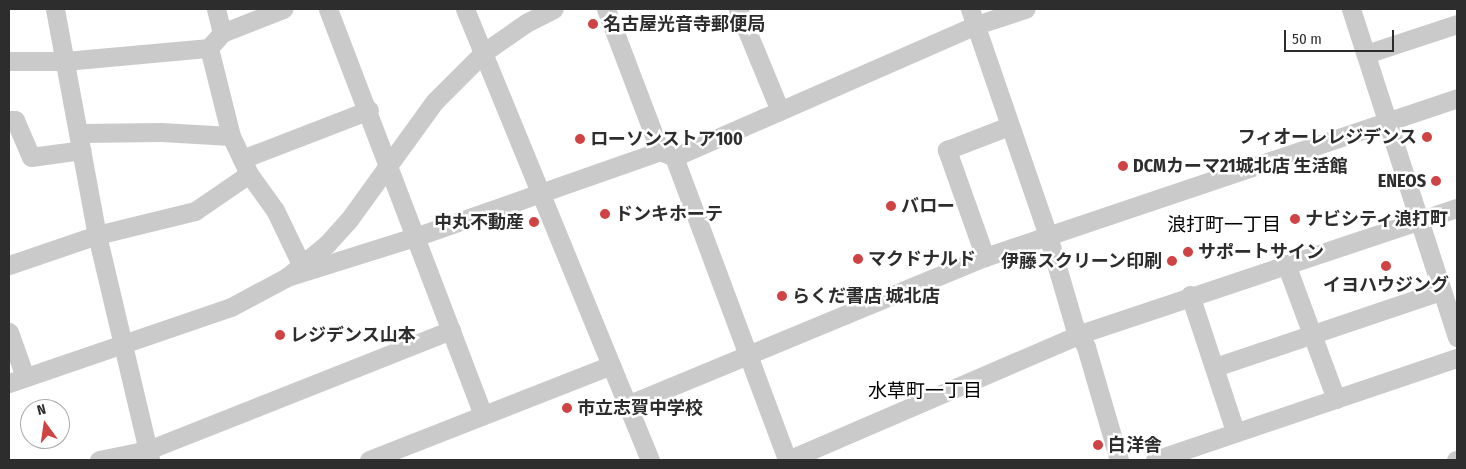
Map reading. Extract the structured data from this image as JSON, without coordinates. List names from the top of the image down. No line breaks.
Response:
{"districts":["浪打町一丁目","水草町一丁目"],"places":["名古屋光音寺郵便局","フィオーレレジデンス","ローソンストア100","DCMカーマ21城北店 生活館","ENEOS","バロー","ドンキホーテ","ナビシティ浪打町","中丸不動産","サポートサイン","マクドナルド","伊藤スクリーン印刷","イヨハウジング","らくだ書店 城北店","レジデンス山本","市立志賀中学校","白洋舎"],"scale_bar":"50 m","north":"top"}
